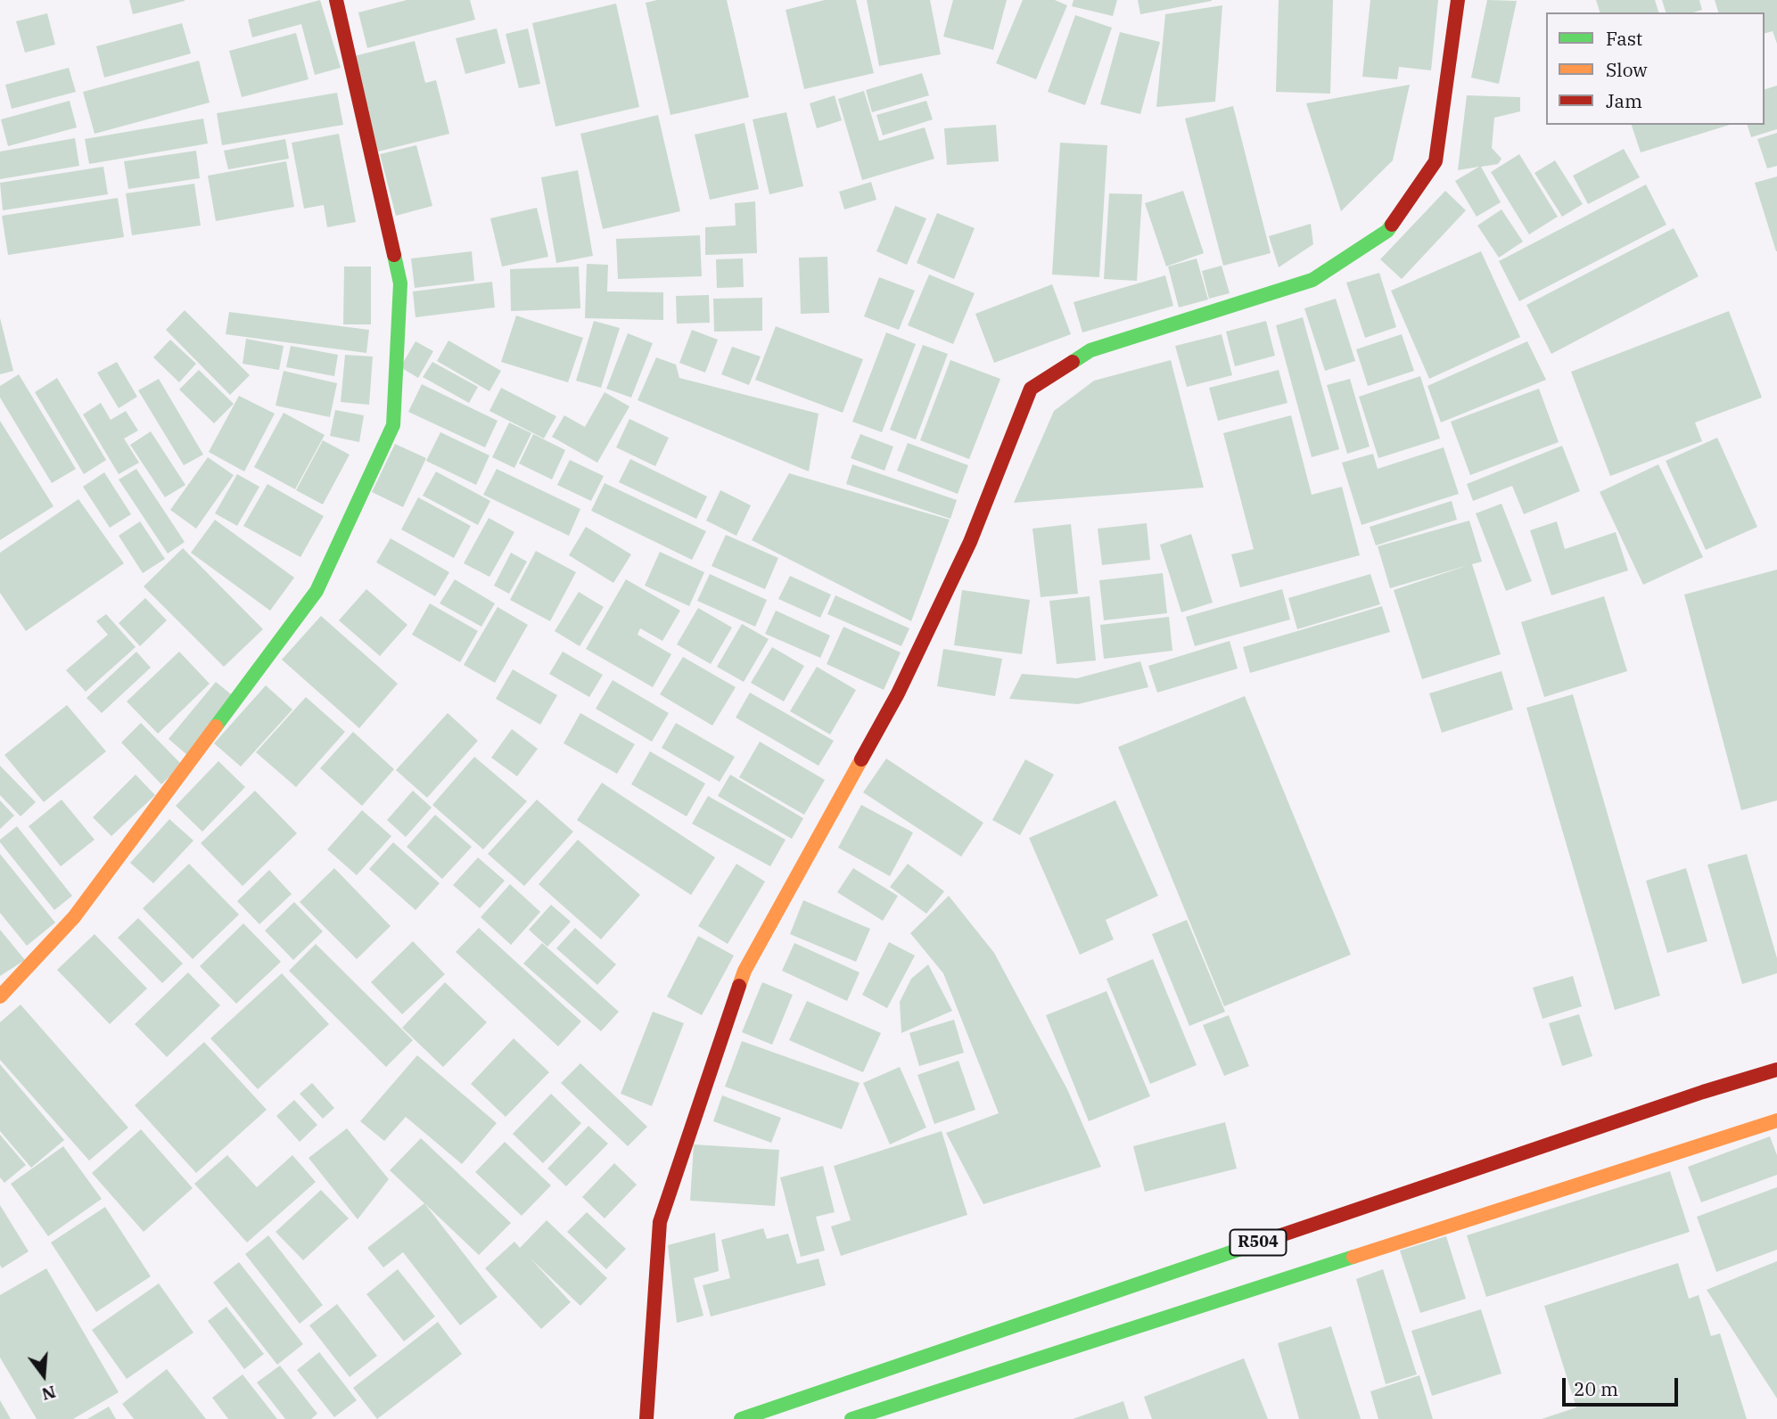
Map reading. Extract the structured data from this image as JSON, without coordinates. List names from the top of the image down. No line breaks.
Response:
{"streets":{"main road":["R504"]},"legend":["Fast","Slow","Jam"],"scale_bar":"20 m","north":"bottom"}
